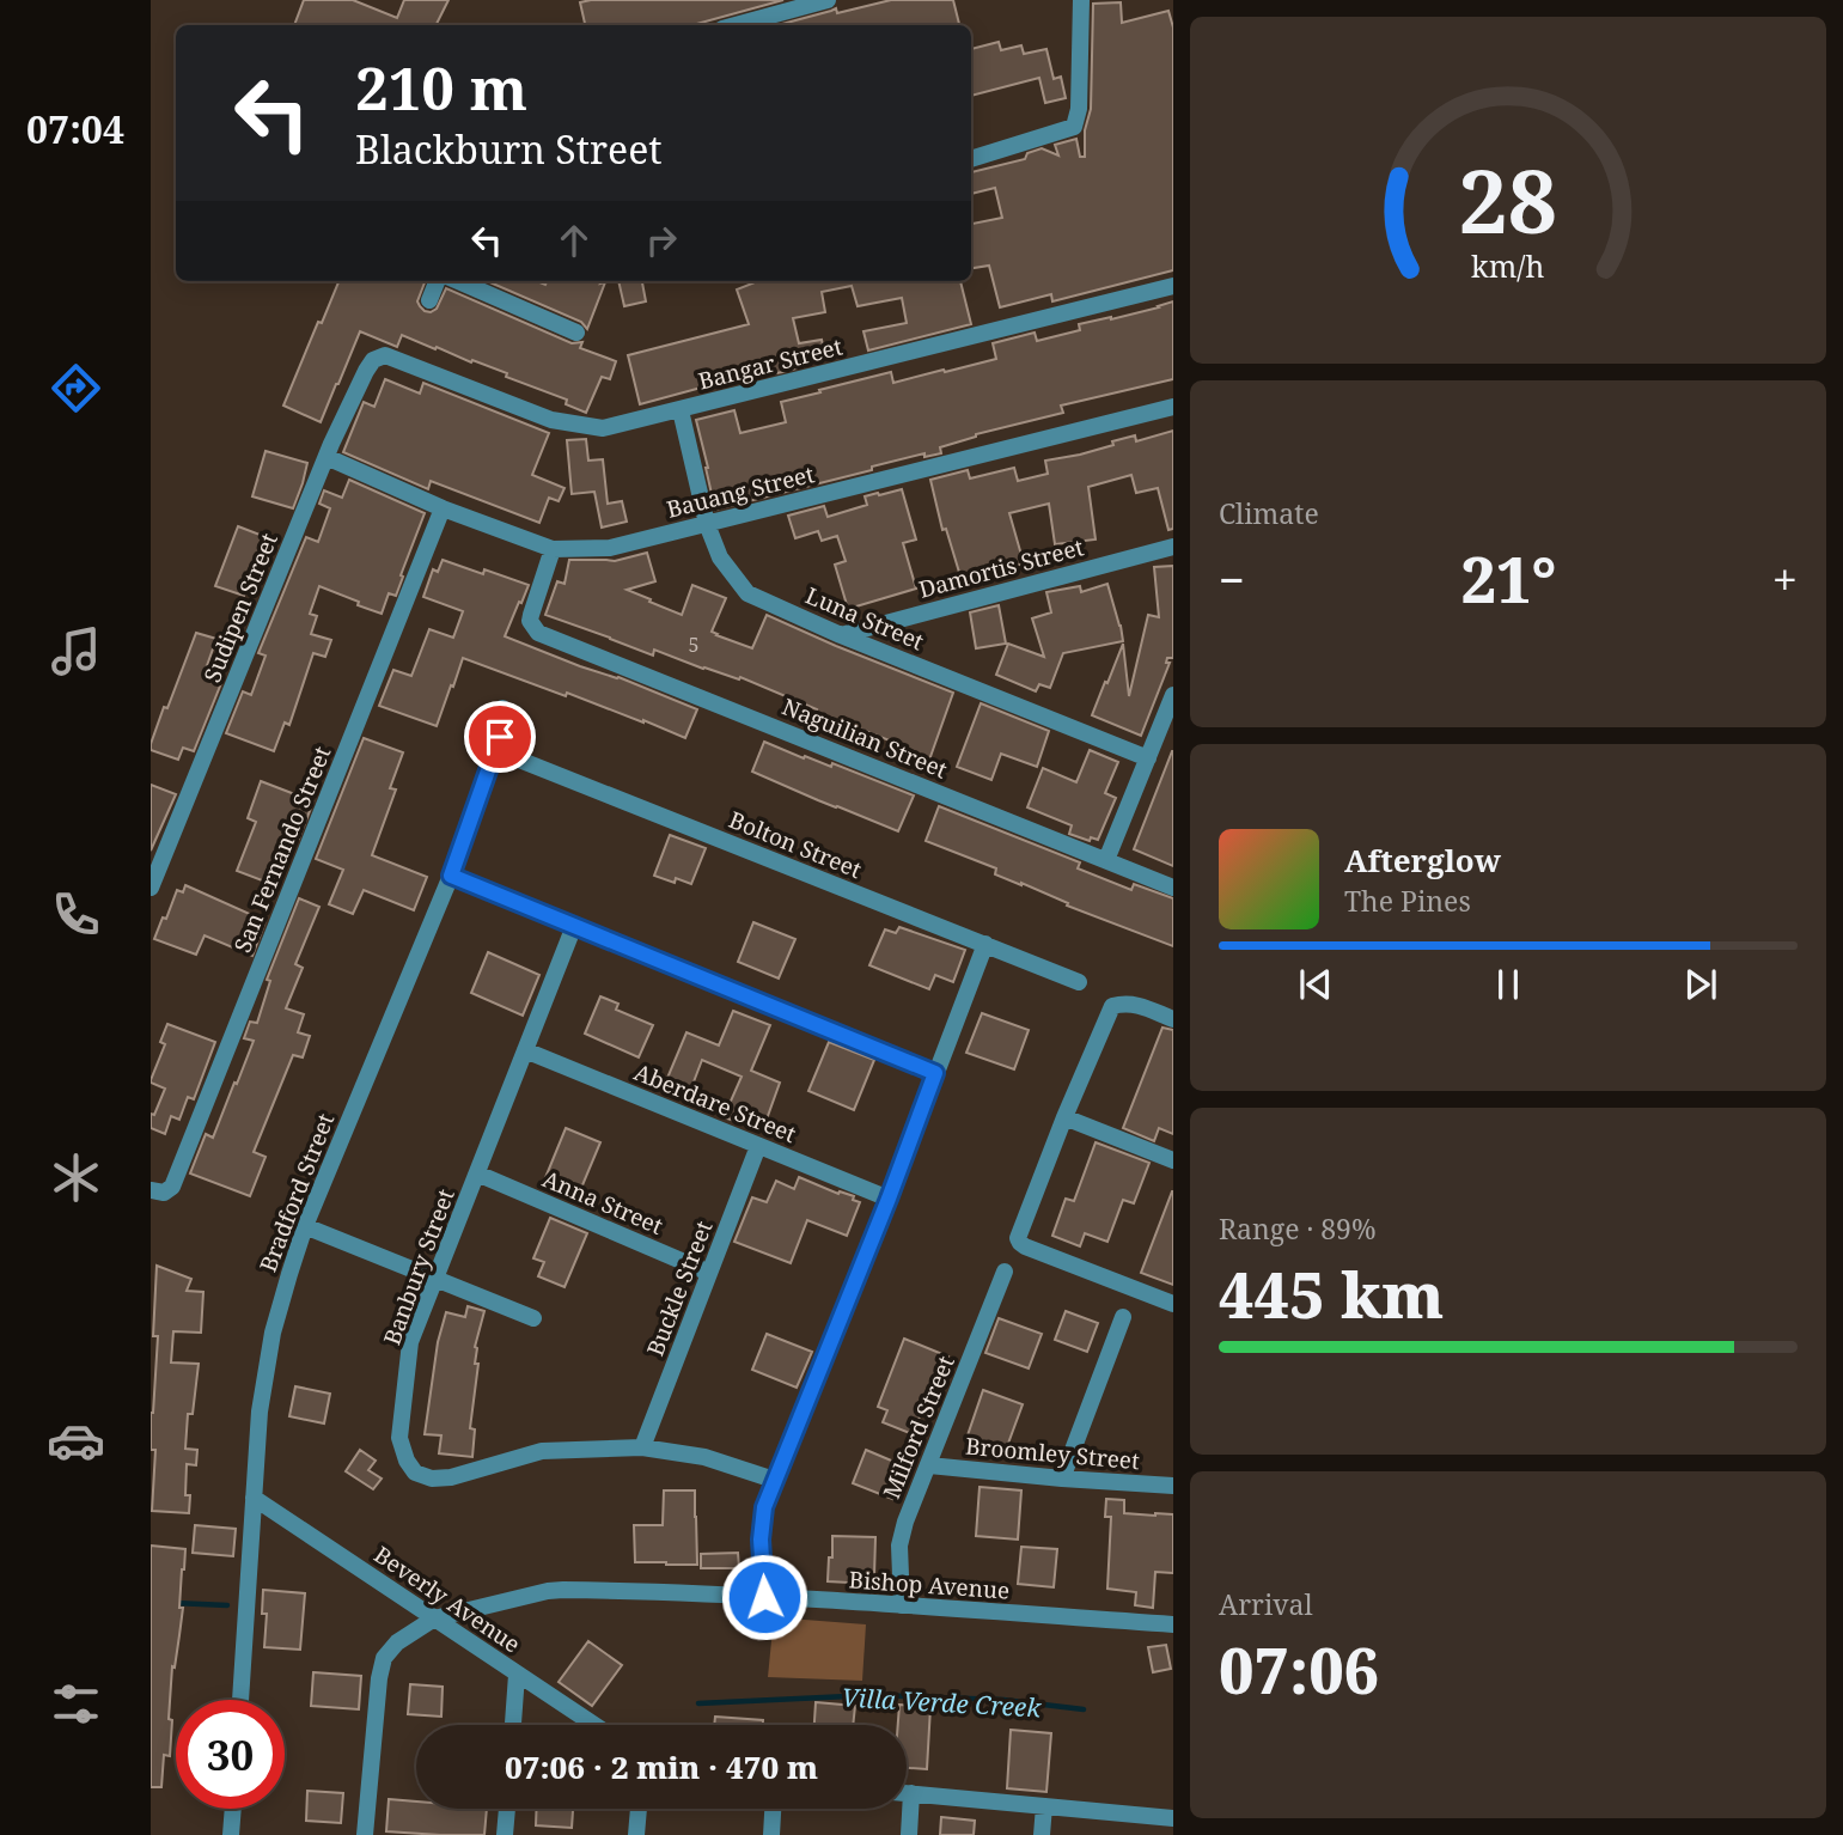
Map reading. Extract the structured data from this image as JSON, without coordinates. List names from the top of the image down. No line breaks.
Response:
{"streets":{"street":["Bangar Street","Bauang Street","Damortis Street","Sudipen Street","Luna Street","Naguilian Street","Bolton Street","San Fernando Street","Aberdare Street","Bradford Street","Anna Street","Banbury Street","Buckle Street","Milford Street","Broomley Street","Bishop Avenue","Beverly Avenue"]},"crossings":[["Bangar Street","Sudipen Street"],["Bangar Street","Luna Street"],["Bauang Street","Sudipen Street"],["Bauang Street","Luna Street"],["Bauang Street","Naguilian Street"],["Bauang Street","San Fernando Street"],["Damortis Street","Luna Street"],["Bolton Street","Bradford Street"],["Aberdare Street","Banbury Street"],["Aberdare Street","Buckle Street"],["Bradford Street","Beverly Avenue"],["Anna Street","Banbury Street"],["Anna Street","Buckle Street"],["Banbury Street","Buckle Street"],["Milford Street","Broomley Street"],["Milford Street","Bishop Avenue"],["Bishop Avenue","Beverly Avenue"]],"water":["Villa Verde Creek"],"house_numbers":["5"],"page":{"tabs":"07:04","turn":["210 m","Blackburn Street"],"tile":["Climate",["Range · 89%","445 km"],["Arrival","07:06"]],"heat":["−","21°","+"],"song":["Afterglow","The Pines"],"limit":"30","trip":"07:06 · 2 min · 470 m","gauge":["28","km/h"]}}
